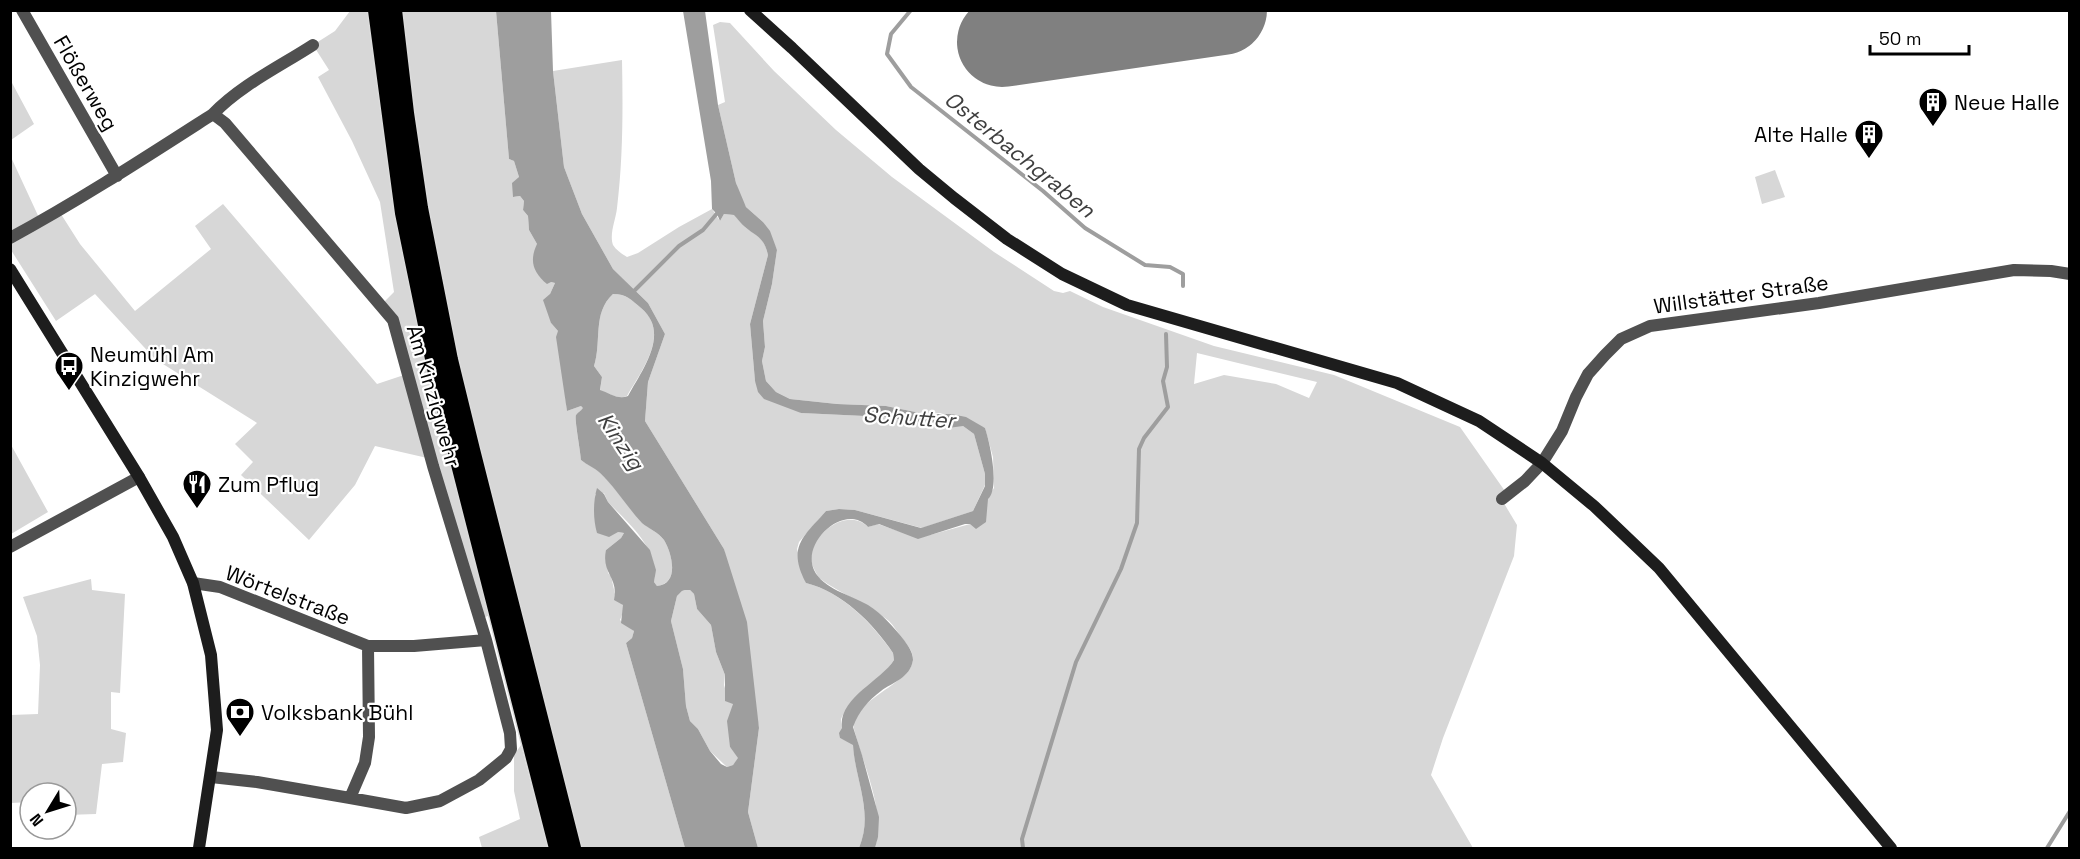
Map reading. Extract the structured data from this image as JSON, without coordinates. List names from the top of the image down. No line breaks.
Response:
{"streets":{"street":["Flößerweg","Willstätter Straße","Am Kinzigwehr","Wörtelstraße"]},"crossings":[["Am Kinzigwehr","Wörtelstraße"]],"water":["Osterbachgraben","Schutter","Kinzig"],"places":{"building":["Neue Halle","Alte Halle"],"bus stop":["Neumühl Am Kinzigwehr"],"restaurant":["Zum Pflug"],"bank":["Volksbank Bühl"]},"scale_bar":"50 m","north":"bottom left"}
